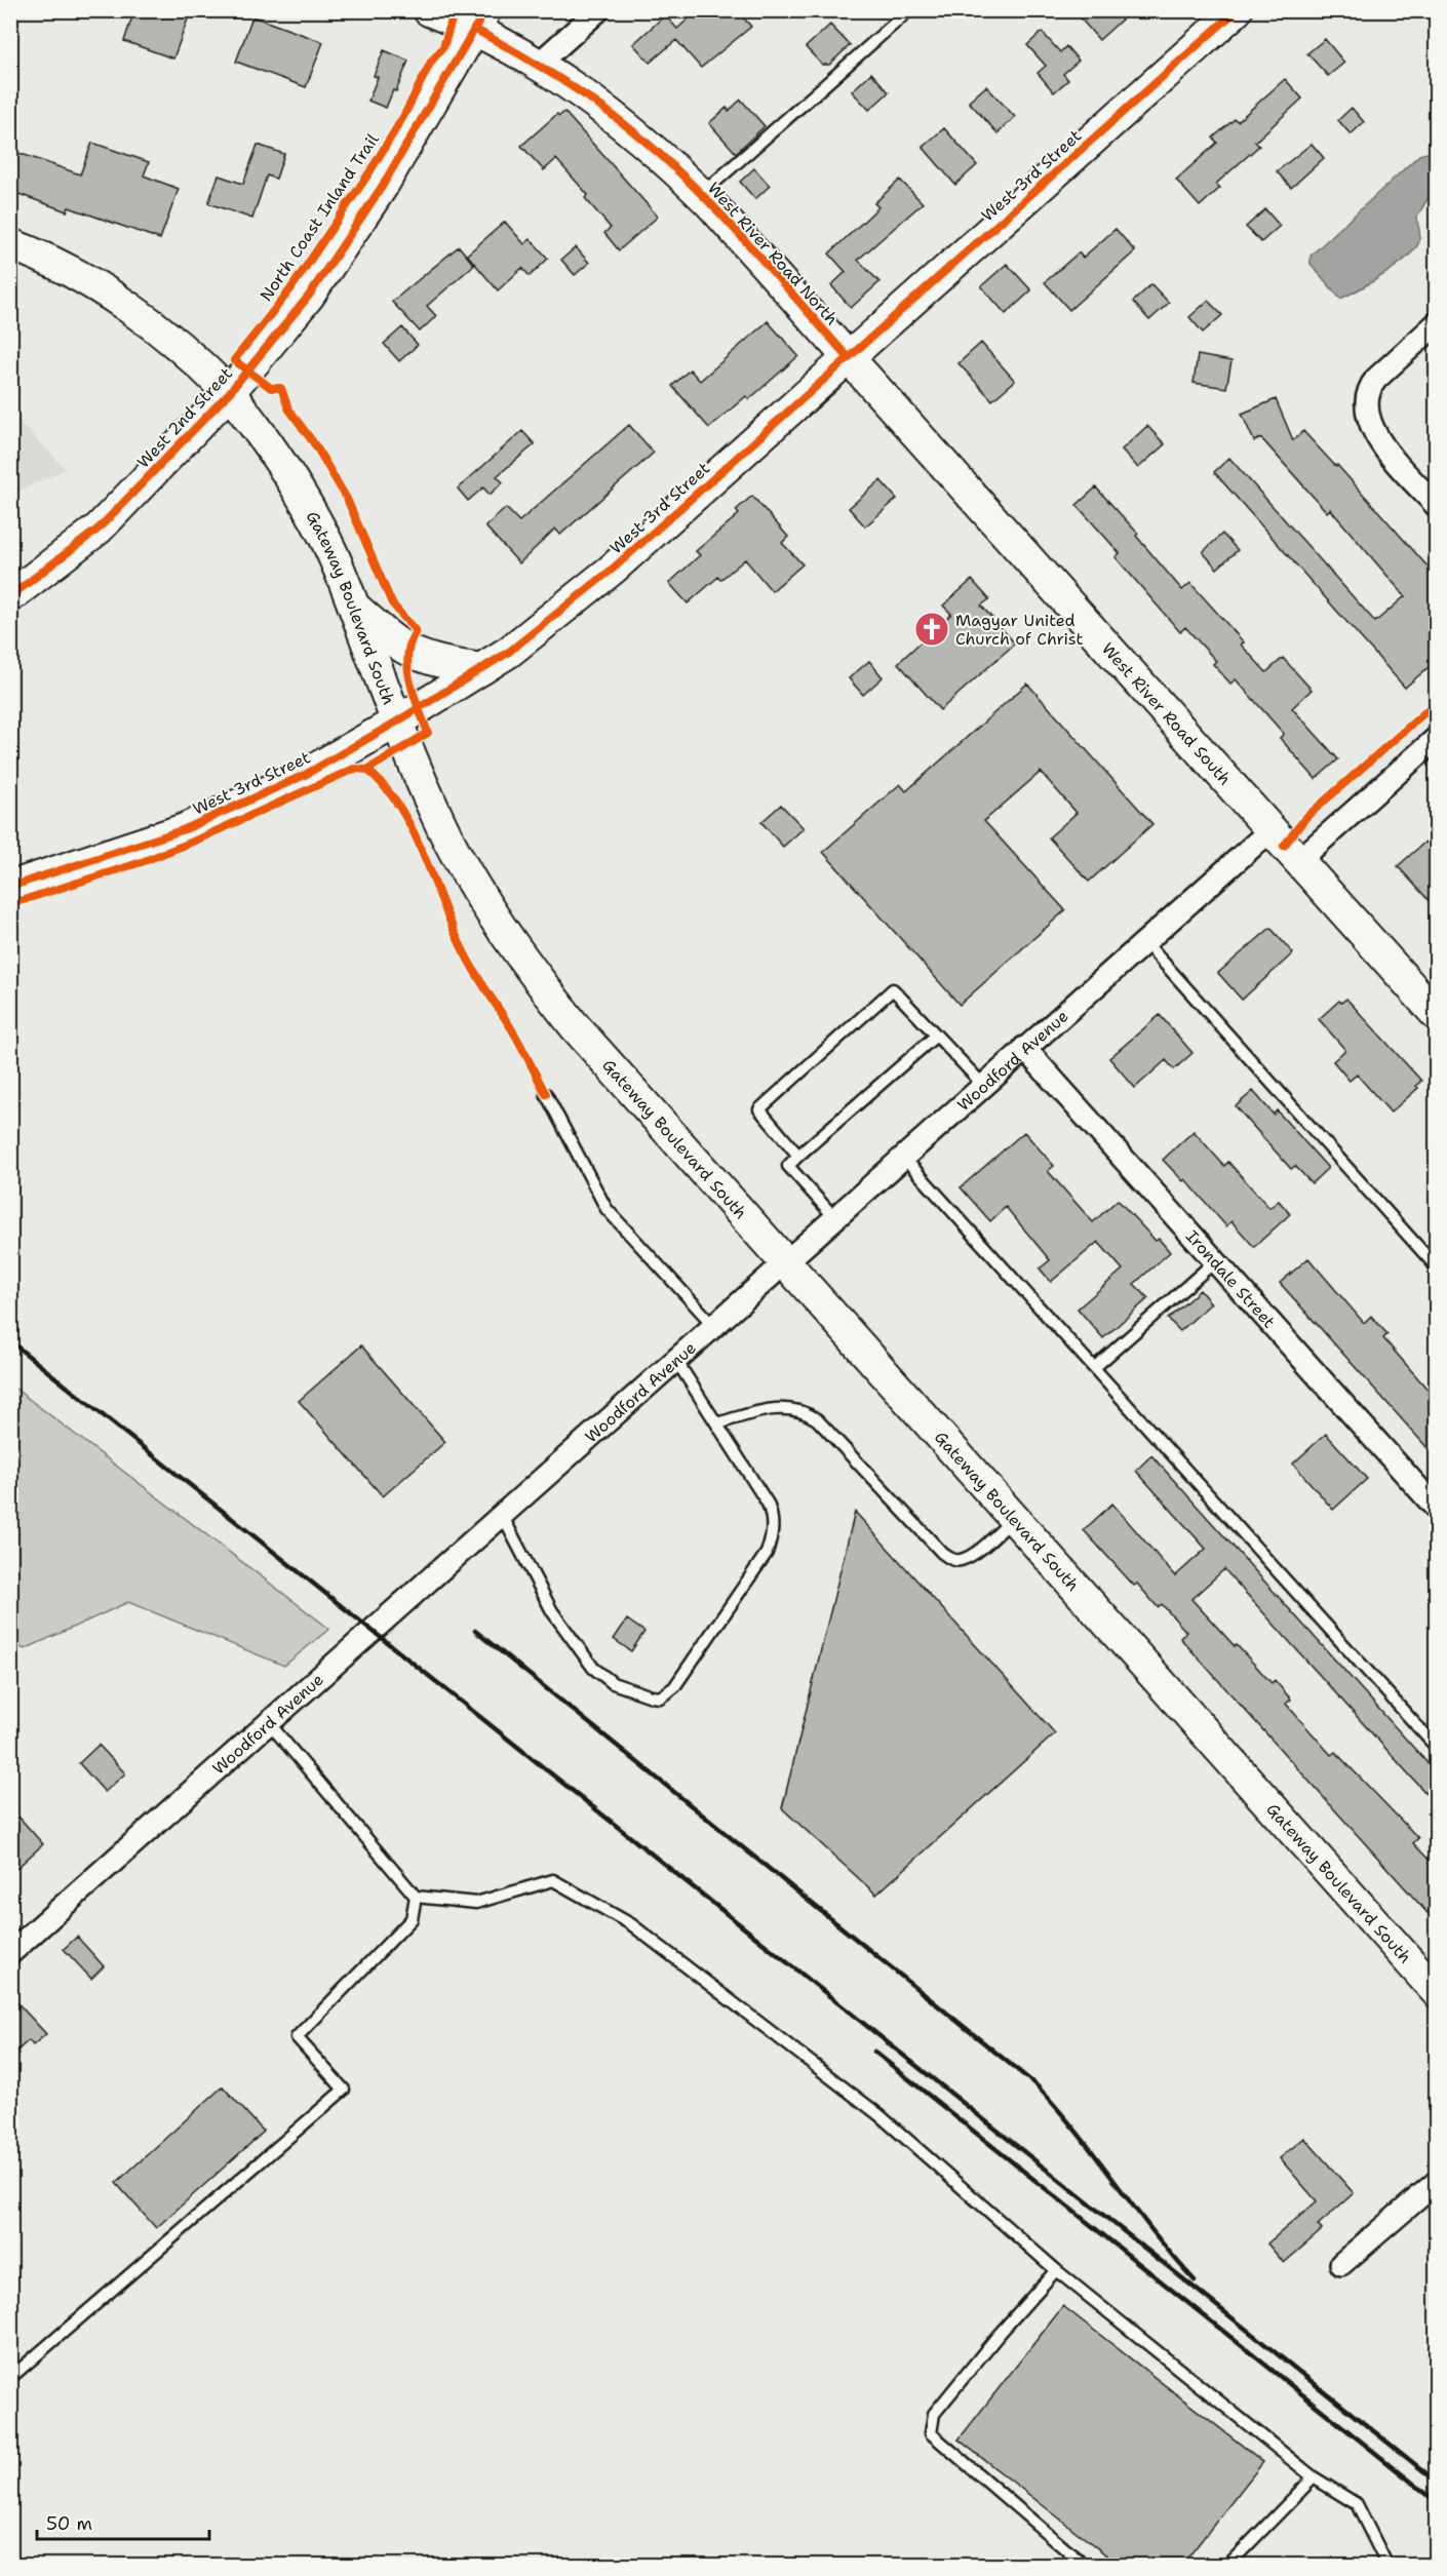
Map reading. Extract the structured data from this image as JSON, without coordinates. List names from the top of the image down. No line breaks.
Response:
{"streets":{"main road":["West 3rd Street","West River Road North","West 2nd Street","Gateway Boulevard South","West River Road South"],"street":["Woodford Avenue","Irondale Street"],"cycle path":["North Coast Inland Trail"]},"crossings":[["West 3rd Street","West River Road North"],["West 3rd Street","Gateway Boulevard South"],["West 3rd Street","West River Road South"],["West River Road North","West 2nd Street"],["West River Road North","West River Road South"],["West 2nd Street","Gateway Boulevard South"],["Gateway Boulevard South","Woodford Avenue"],["West River Road South","Woodford Avenue"],["Woodford Avenue","Irondale Street"]],"places":{"church":["Magyar United Church of Christ"]},"scale_bar":"50 m"}
